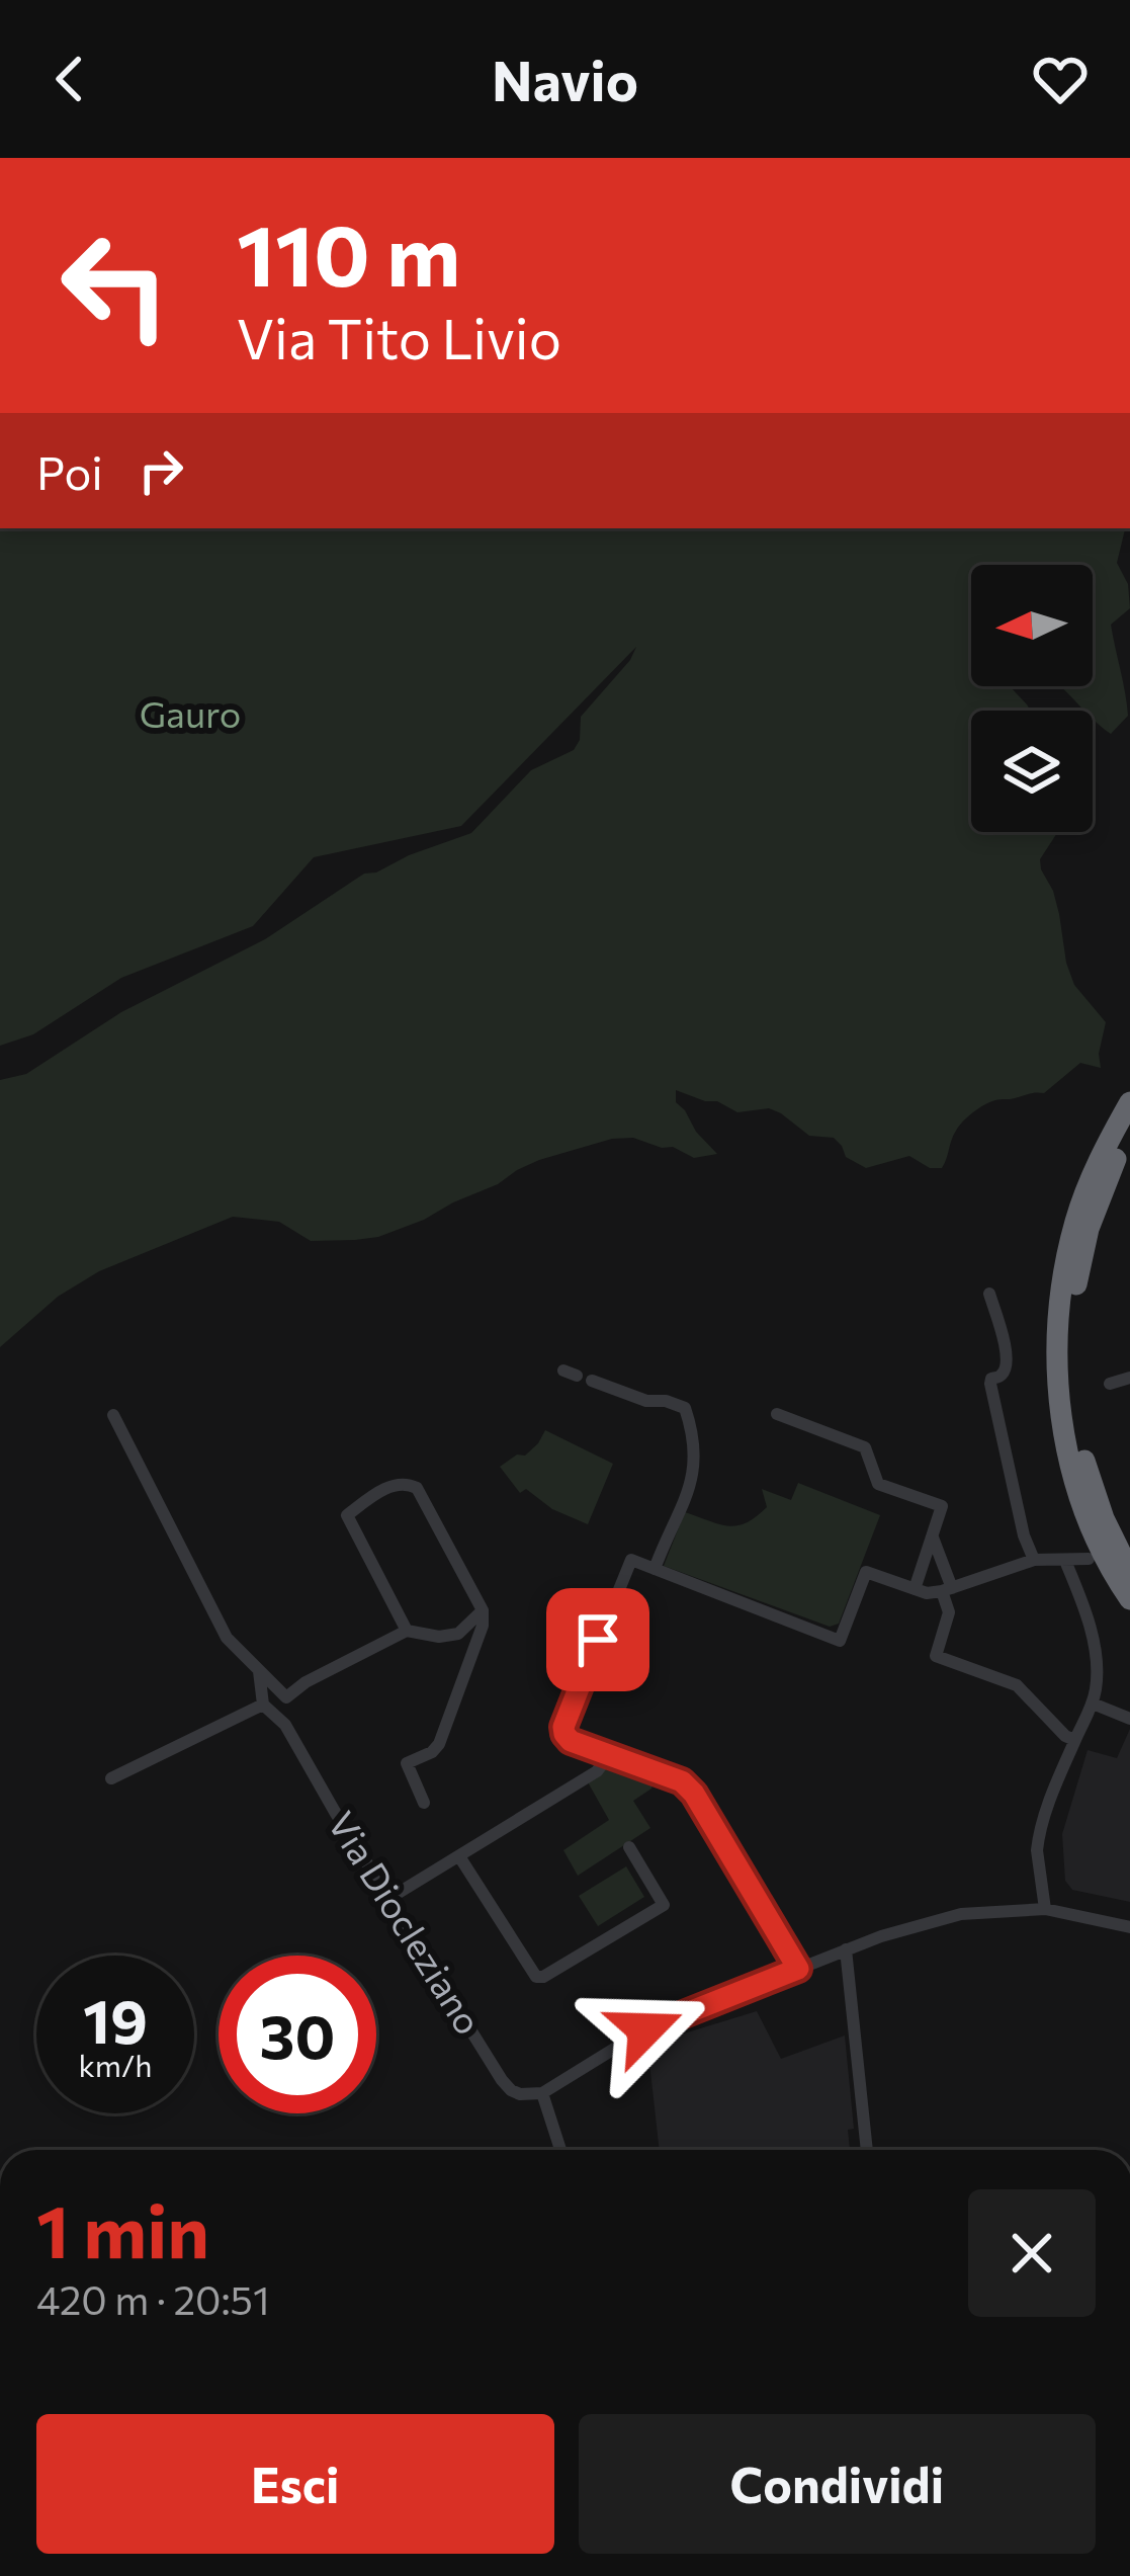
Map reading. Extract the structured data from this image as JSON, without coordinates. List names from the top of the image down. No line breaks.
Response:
{"streets":{"street":["Via Diocleziano"]},"parks":["Gauro"],"north":"left","page":{"header":"Navio","turn":["110 m","Via Tito Livio"],"then":"Poi","speed":"19 km/h","limit":"30","heading":["1 min","420 m · 20:51"],"buttons":["Esci","Condividi"]}}
